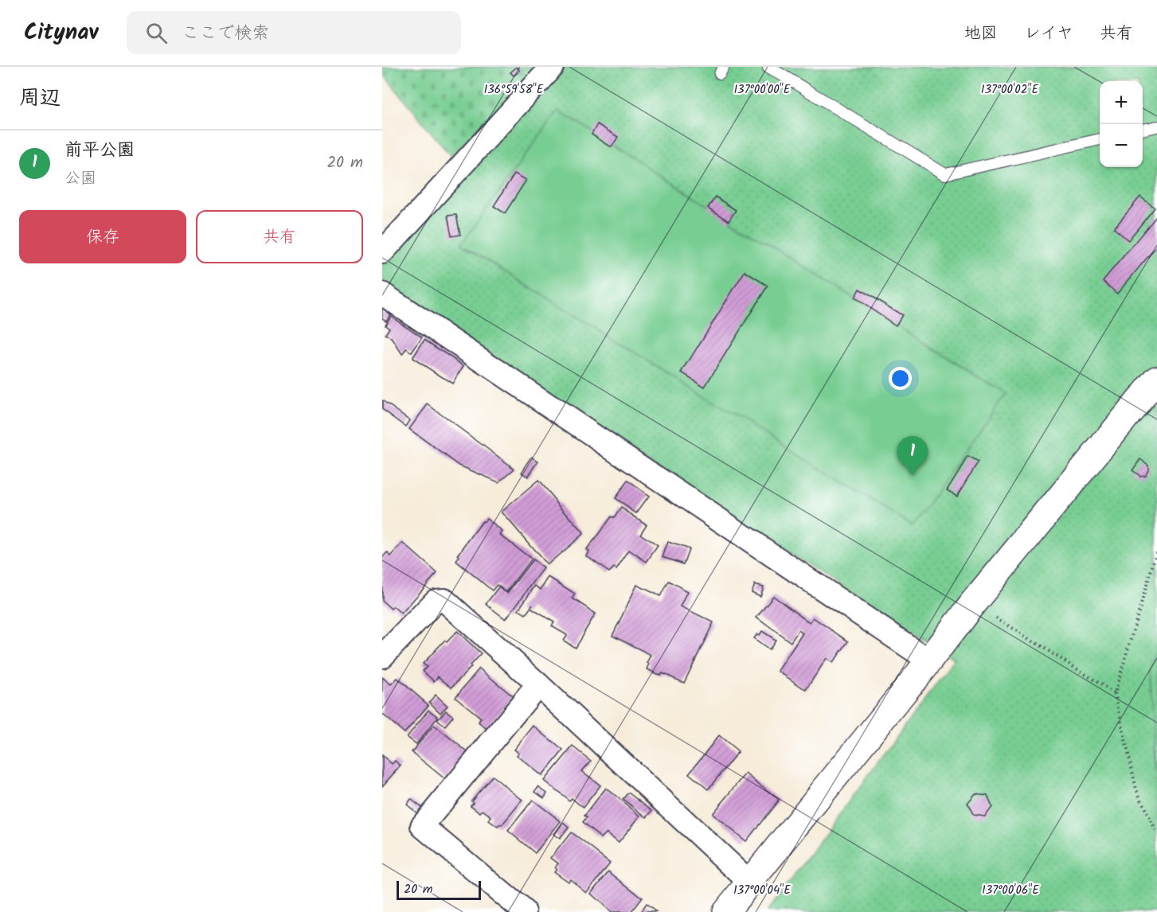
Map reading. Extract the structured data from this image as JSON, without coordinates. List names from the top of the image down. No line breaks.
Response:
{"scale_bar":"20 m","page":{"header":"Citynav","search":"ここで検索","nav":["地図","レイヤ","共有"],"heading":"周辺","map_buttons":["+","−"],"list":[{"mark":"1","name":"前平公園","note":"公園","value":"20 m"}],"buttons":["保存","共有"],"pins":"1","scale":"20 m"},"coordinates":["136°59'58\"E","137°00'00\"E","137°00'02\"E","137°00'04\"E","137°00'06\"E"]}
